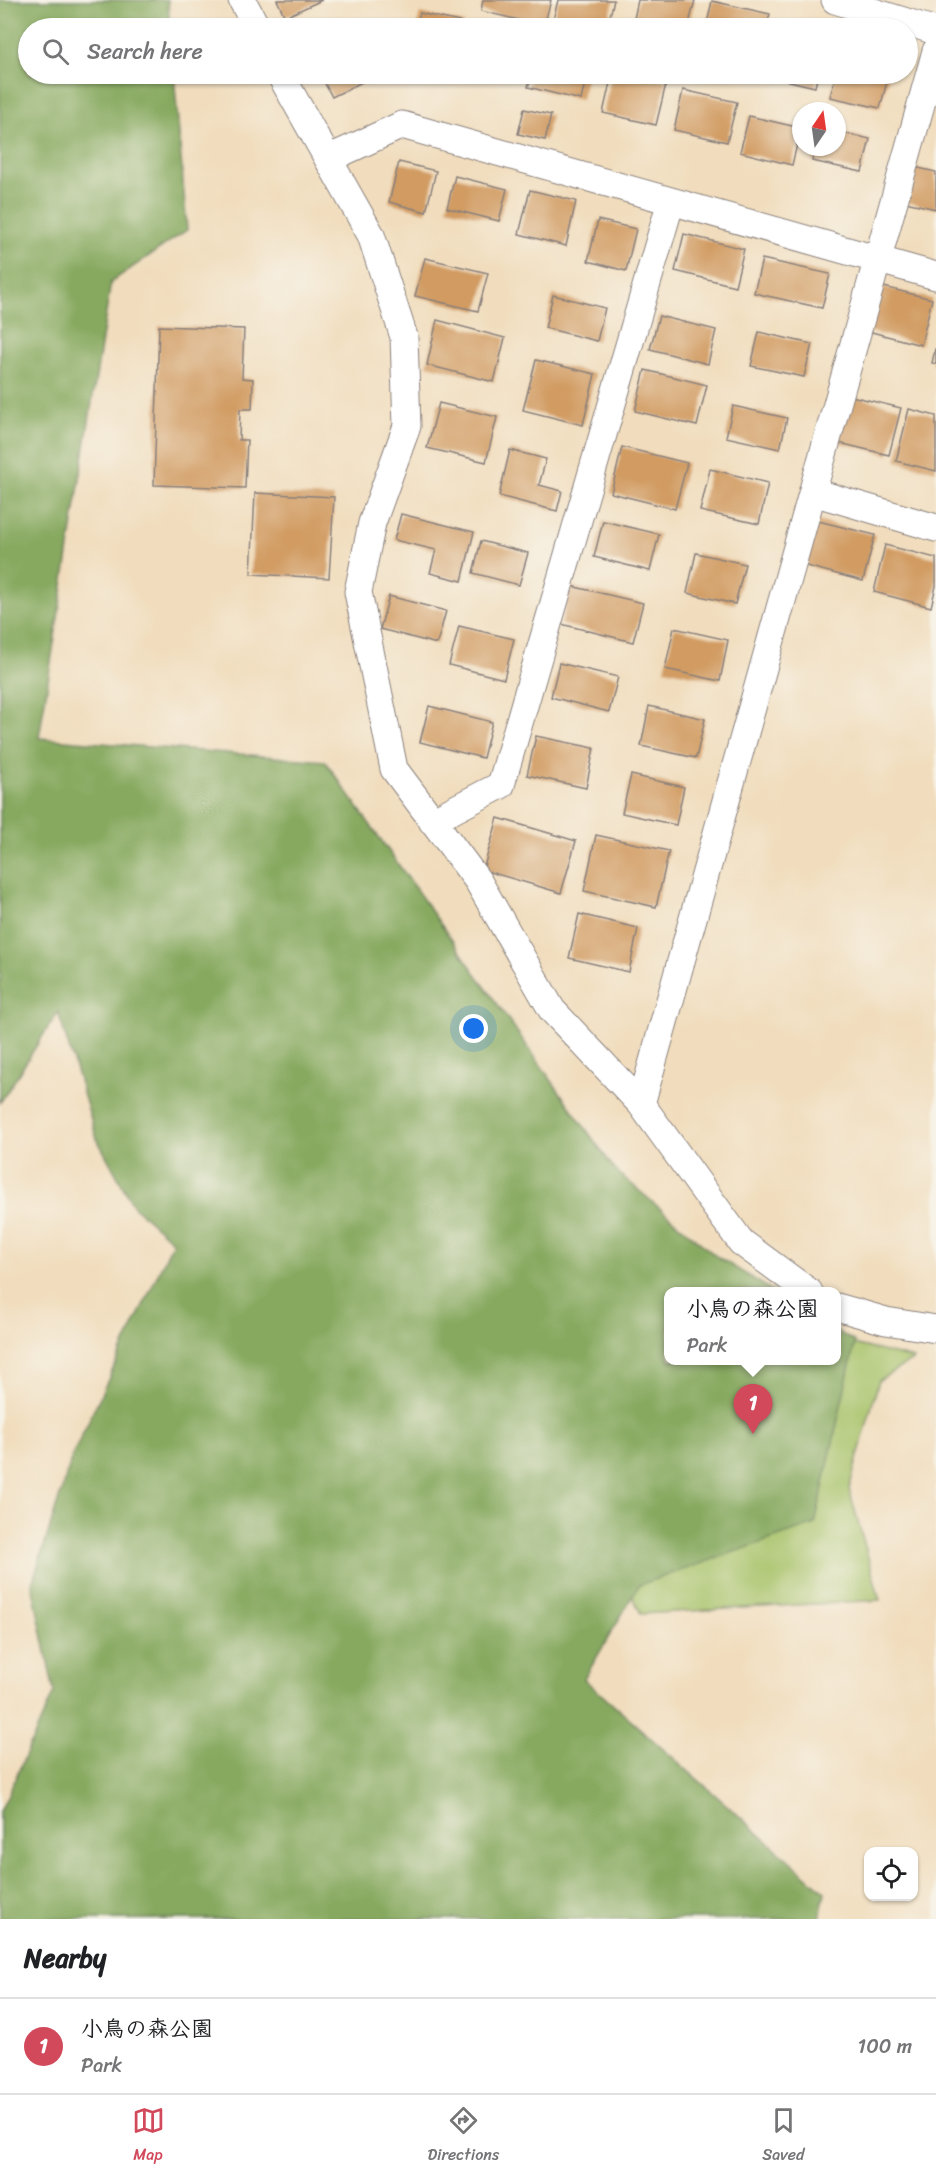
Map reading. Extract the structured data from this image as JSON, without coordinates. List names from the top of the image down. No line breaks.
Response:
{"north":"top","page":{"search":"Search here","popup":["小鳥の森公園","Park"],"pins":"1","heading":"Nearby","list":[{"mark":"1","name":"小鳥の森公園","note":"Park","value":"100 m"}],"nav":["Map","Directions","Saved"]}}
